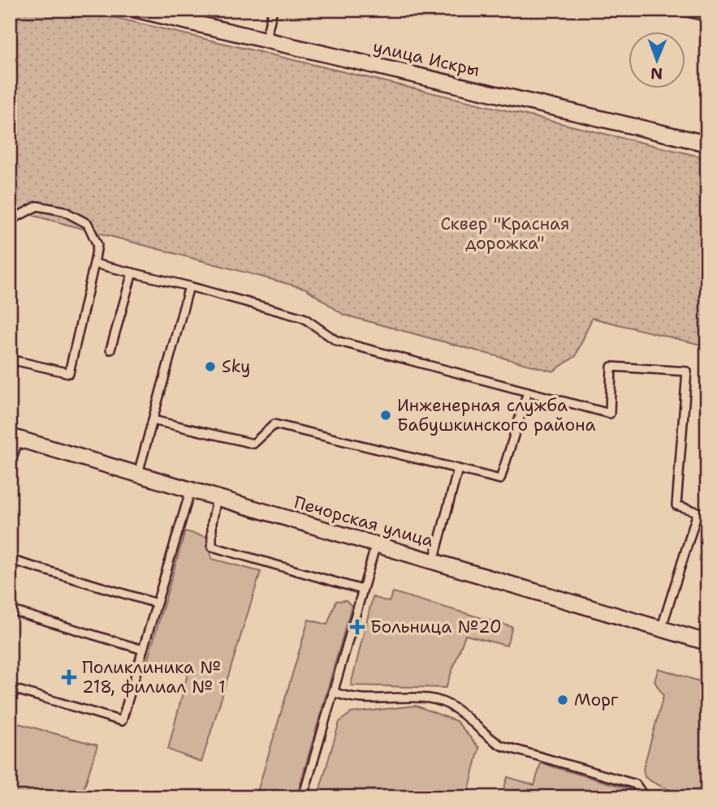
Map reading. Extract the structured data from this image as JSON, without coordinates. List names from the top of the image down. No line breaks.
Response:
{"streets":{"street":["улица Искры","Печорская улица"]},"parks":["Сквер \"Красная дорожка\""],"places":{"other":["Sky","Инженерная служба Бабушкинского района","Морг"],"health":["Больница №20","Поликлиника № 218, филиал № 1"]},"north":"bottom"}
